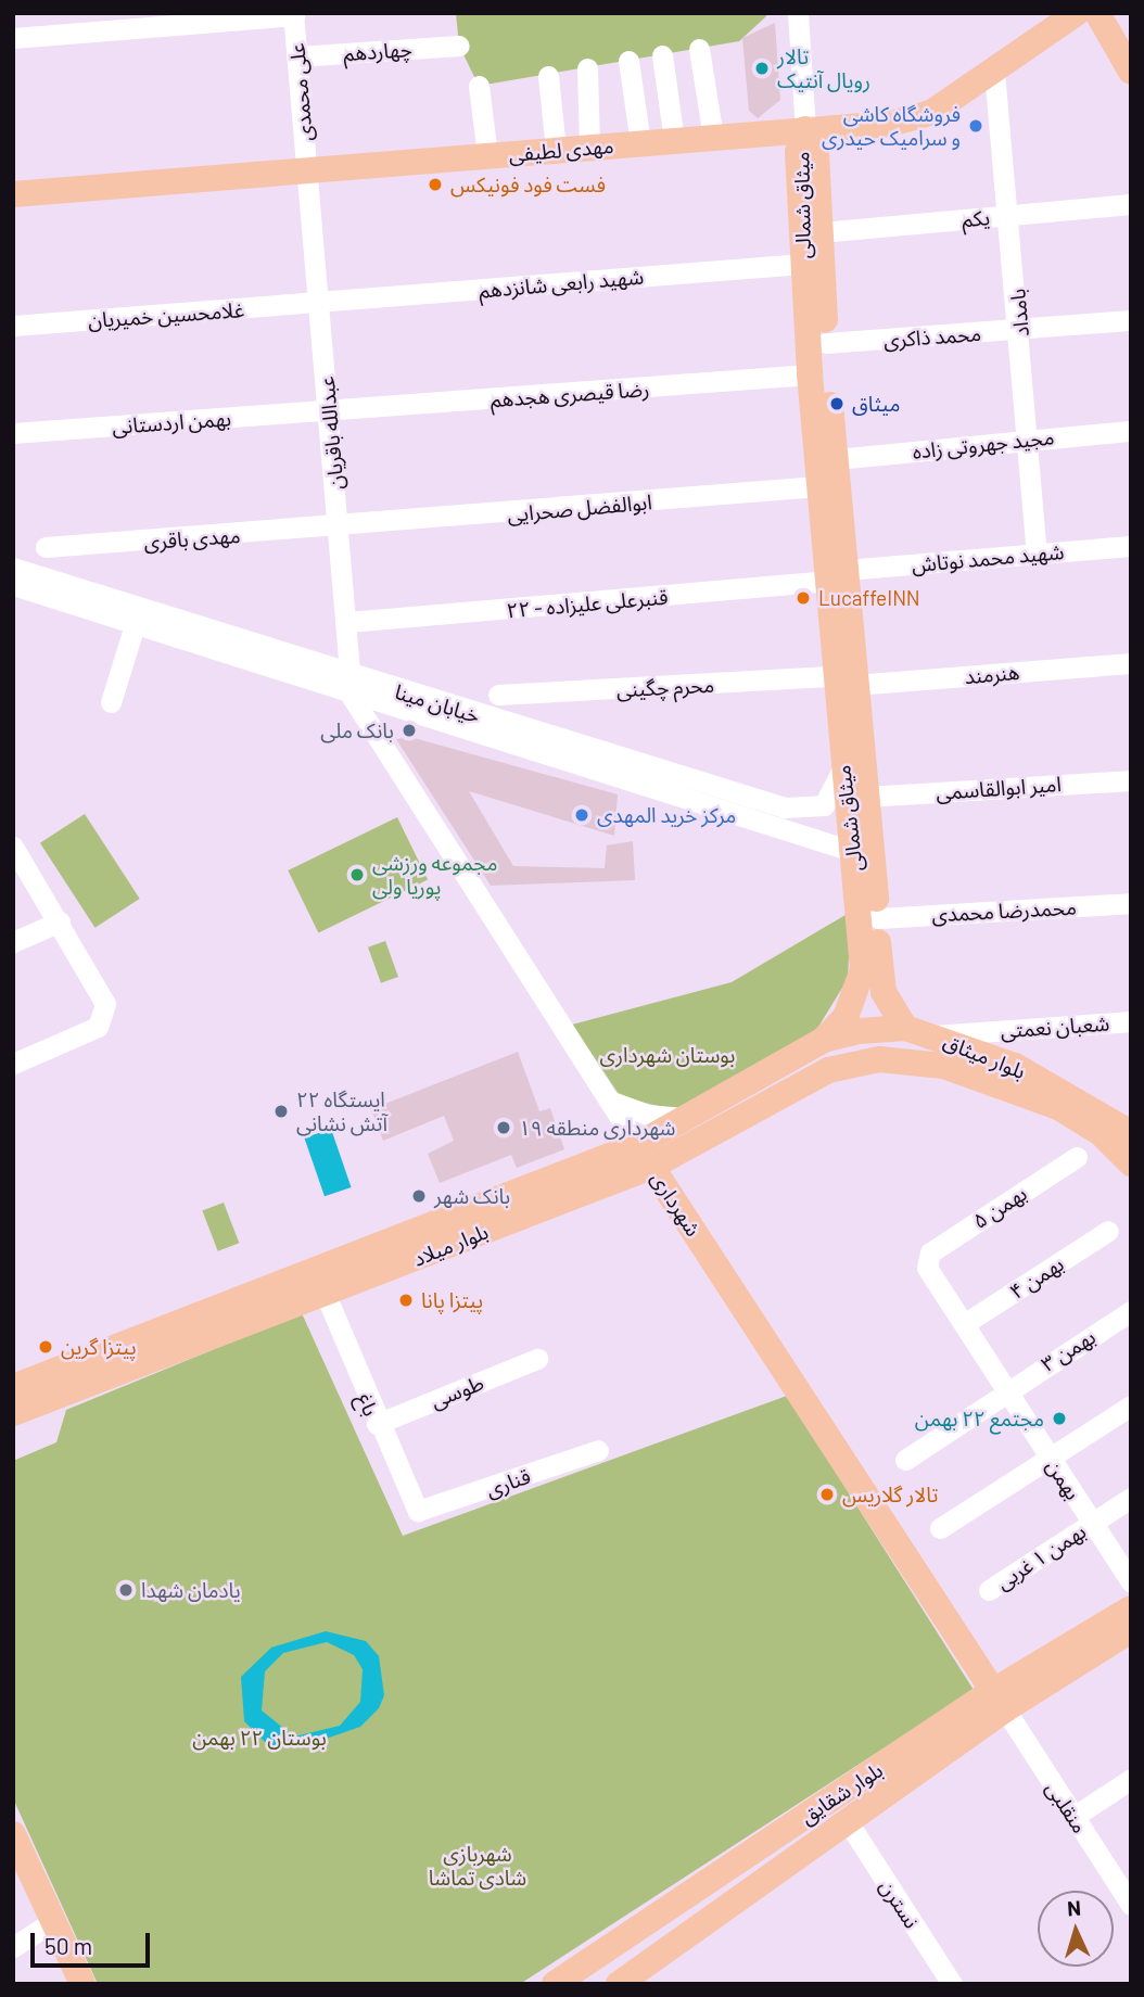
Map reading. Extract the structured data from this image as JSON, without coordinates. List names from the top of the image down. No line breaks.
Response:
{"streets":{"main road":["مهدی لطیفی","میثاق شمالی","بلوار میثاق","شهرداری","بلوار میلاد","بلوار شقایق"],"street":["چهاردهم","علی محمدی","یکم","شهید رابعی شانزدهم","بامداد","غلامحسین خمیریان","محمد ذاکری","رضا قیصری هجدهم","بهمن اردستانی","عبدالله باقریان","مجید جهروتی زاده","ابوالفضل صحرایی","مهدی باقری","شهید محمد نوتاش","قنبرعلی علیزاده - ۲۲","هنرمند","محرم چگینی","خیابان مینا","امیر ابوالقاسمی","محمدرضا محمدی","شعبان نعمتی","بهمن ۵","بهمن ۴","بهمن ۳","طوسی","باغ","بهمن","قناری","بهمن ۱ غربی","منقلبی","نسترن"]},"crossings":[["چهاردهم","علی محمدی"],["علی محمدی","مهدی لطیفی"],["علی محمدی","عبدالله باقریان"],["مهدی لطیفی","میثاق شمالی"],["مهدی لطیفی","بامداد"],["مهدی لطیفی","عبدالله باقریان"],["میثاق شمالی","یکم"],["میثاق شمالی","شهید رابعی شانزدهم"],["میثاق شمالی","محمد ذاکری"],["میثاق شمالی","رضا قیصری هجدهم"],["میثاق شمالی","مجید جهروتی زاده"],["میثاق شمالی","ابوالفضل صحرایی"],["میثاق شمالی","شهید محمد نوتاش"],["میثاق شمالی","قنبرعلی علیزاده - ۲۲"],["میثاق شمالی","هنرمند"],["میثاق شمالی","محرم چگینی"],["میثاق شمالی","خیابان مینا"],["میثاق شمالی","امیر ابوالقاسمی"],["میثاق شمالی","محمدرضا محمدی"],["میثاق شمالی","بلوار میثاق"],["میثاق شمالی","بلوار میلاد"],["یکم","بامداد"],["شهید رابعی شانزدهم","غلامحسین خمیریان"],["شهید رابعی شانزدهم","عبدالله باقریان"],["بامداد","محمد ذاکری"],["بامداد","مجید جهروتی زاده"],["بامداد","شهید محمد نوتاش"],["غلامحسین خمیریان","عبدالله باقریان"],["رضا قیصری هجدهم","بهمن اردستانی"],["رضا قیصری هجدهم","عبدالله باقریان"],["بهمن اردستانی","عبدالله باقریان"],["عبدالله باقریان","ابوالفضل صحرایی"],["عبدالله باقریان","مهدی باقری"],["عبدالله باقریان","قنبرعلی علیزاده - ۲۲"],["عبدالله باقریان","خیابان مینا"],["عبدالله باقریان","شهرداری"],["ابوالفضل صحرایی","مهدی باقری"],["شهید محمد نوتاش","قنبرعلی علیزاده - ۲۲"],["هنرمند","محرم چگینی"],["خیابان مینا","شهرداری"],["شعبان نعمتی","بلوار میثاق"],["بلوار میثاق","بلوار میلاد"],["شهرداری","بلوار میلاد"],["شهرداری","بلوار شقایق"],["شهرداری","منقلبی"],["بهمن ۵","بهمن"],["بلوار میلاد","باغ"],["بهمن ۴","بهمن"],["بهمن ۳","بهمن"],["طوسی","باغ"],["باغ","قناری"],["بهمن","بهمن ۱ غربی"],["بلوار شقایق","منقلبی"],["بلوار شقایق","نسترن"]],"parks":["بوستان شهرداری","بوستان ۲۲ بهمن","شهربازی شادی تماشا"],"places":["تالار رویال آنتیک","فروشگاه کاشی و سرامیک حیدری","فست فود فونیکس","میثاق","LucaffeINN","بانک ملی","مرکز خرید المهدی","مجموعه ورزشی پوریا ولی","ایستگاه ۲۲ آتش نشانی","شهرداری منطقه ۱۹","بانک شهر","پیتزا پانا","پیتزا گرین","مجتمع ۲۲ بهمن","تالار گلاریس","یادمان شهدا"],"scale_bar":"50 m","north":"top"}
